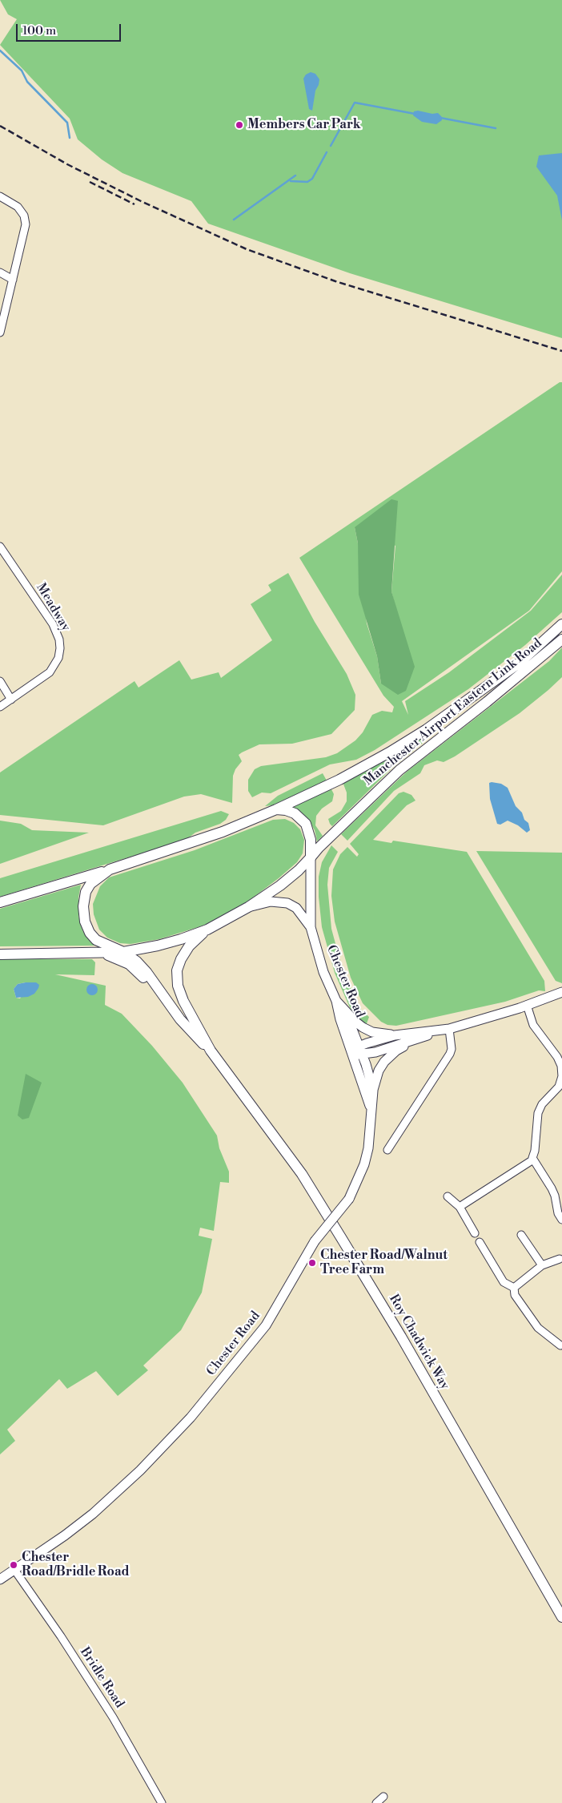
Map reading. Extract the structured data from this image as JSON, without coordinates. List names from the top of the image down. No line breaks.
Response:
{"streets":{"highway":["Manchester Airport Eastern Link Road","Roy Chadwick Way"],"main road":["Chester Road"],"street":["Meadway","Bridle Road"]},"crossings":[["Manchester Airport Eastern Link Road","Chester Road"],["Manchester Airport Eastern Link Road","Roy Chadwick Way"],["Chester Road","Bridle Road"]],"places":["Members Car Park","Chester Road/Walnut Tree Farm","Chester Road/Bridle Road"],"scale_bar":"100 m"}
